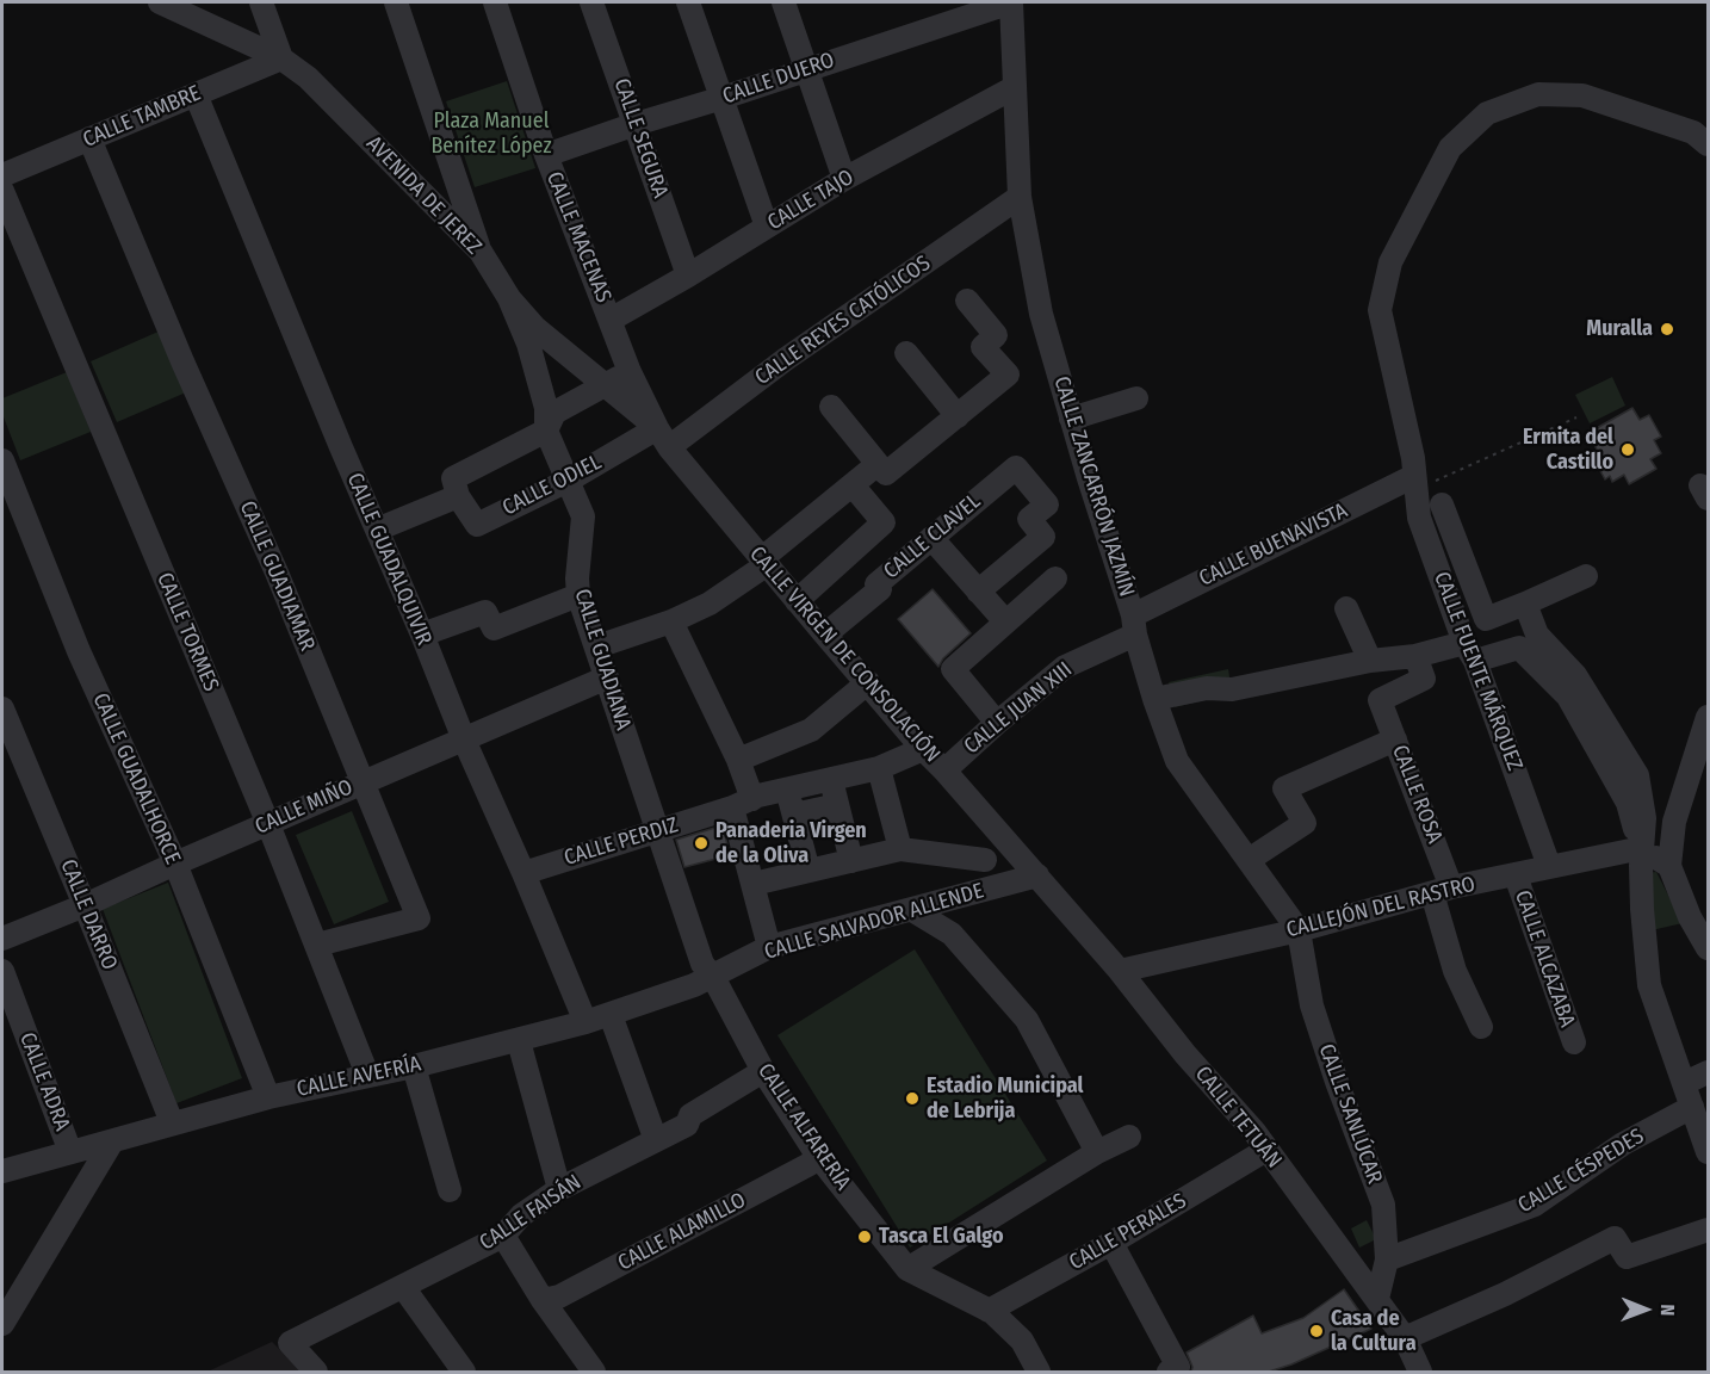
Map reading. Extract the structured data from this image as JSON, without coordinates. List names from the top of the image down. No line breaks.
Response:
{"streets":{"street":["CALLE DUERO","CALLE TAMBRE","CALLE SEGURA","AVENIDA DE JEREZ","CALLE TAJO","CALLE MACENAS","CALLE REYES CATÓLICOS","CALLE ODIEL","CALLE ZANCARRÓN JAZMÍN","CALLE CLAVEL","CALLE BUENAVISTA","CALLE GUADALQUIVIR","CALLE GUADIAMAR","CALLE TORMES","CALLE VIRGEN DE CONSOLACIÓN","CALLE GUADIANA","CALLE FUENTE MÁRQUEZ","CALLE JUAN XIII","CALLE GUADALHORCE","CALLE ROSA","CALLE MIÑO","CALLE PERDIZ","CALLEJÓN DEL RASTRO","CALLE DARRO","CALLE SALVADOR ALLENDE","CALLE ALCAZABA","CALLE AVEFRÍA","CALLE ADRA","CALLE SANLÚCAR","CALLE TETUÁN","CALLE ALFARERÍA","CALLE CÉSPEDES","CALLE FAISÁN","CALLE ALAMILLO","CALLE PERALES"]},"crossings":[["CALLE DUERO","CALLE SEGURA"],["CALLE DUERO","CALLE MACENAS"],["CALLE DUERO","CALLE ZANCARRÓN JAZMÍN"],["CALLE TAMBRE","AVENIDA DE JEREZ"],["CALLE TAMBRE","CALLE GUADALQUIVIR"],["CALLE TAMBRE","CALLE GUADIAMAR"],["CALLE SEGURA","CALLE TAJO"],["AVENIDA DE JEREZ","CALLE MACENAS"],["AVENIDA DE JEREZ","CALLE REYES CATÓLICOS"],["AVENIDA DE JEREZ","CALLE ODIEL"],["AVENIDA DE JEREZ","CALLE VIRGEN DE CONSOLACIÓN"],["AVENIDA DE JEREZ","CALLE GUADIANA"],["CALLE TAJO","CALLE MACENAS"],["CALLE TAJO","CALLE ZANCARRÓN JAZMÍN"],["CALLE MACENAS","CALLE REYES CATÓLICOS"],["CALLE MACENAS","CALLE ODIEL"],["CALLE MACENAS","CALLE VIRGEN DE CONSOLACIÓN"],["CALLE REYES CATÓLICOS","CALLE ODIEL"],["CALLE REYES CATÓLICOS","CALLE ZANCARRÓN JAZMÍN"],["CALLE REYES CATÓLICOS","CALLE VIRGEN DE CONSOLACIÓN"],["CALLE ODIEL","CALLE VIRGEN DE CONSOLACIÓN"],["CALLE ODIEL","CALLE GUADIANA"],["CALLE ZANCARRÓN JAZMÍN","CALLE BUENAVISTA"],["CALLE ZANCARRÓN JAZMÍN","CALLE JUAN XIII"],["CALLE ZANCARRÓN JAZMÍN","CALLEJÓN DEL RASTRO"],["CALLE ZANCARRÓN JAZMÍN","CALLE SANLÚCAR"],["CALLE CLAVEL","CALLE VIRGEN DE CONSOLACIÓN"],["CALLE BUENAVISTA","CALLE FUENTE MÁRQUEZ"],["CALLE BUENAVISTA","CALLE JUAN XIII"],["CALLE GUADALQUIVIR","CALLE MIÑO"],["CALLE GUADALQUIVIR","CALLE PERDIZ"],["CALLE GUADALQUIVIR","CALLE AVEFRÍA"],["CALLE GUADIAMAR","CALLE TORMES"],["CALLE GUADIAMAR","CALLE MIÑO"],["CALLE TORMES","CALLE MIÑO"],["CALLE TORMES","CALLE AVEFRÍA"],["CALLE VIRGEN DE CONSOLACIÓN","CALLE JUAN XIII"],["CALLE VIRGEN DE CONSOLACIÓN","CALLE PERDIZ"],["CALLE VIRGEN DE CONSOLACIÓN","CALLE SALVADOR ALLENDE"],["CALLE VIRGEN DE CONSOLACIÓN","CALLE TETUÁN"],["CALLE GUADIANA","CALLE MIÑO"],["CALLE GUADIANA","CALLE PERDIZ"],["CALLE GUADIANA","CALLE SALVADOR ALLENDE"],["CALLE GUADIANA","CALLE AVEFRÍA"],["CALLE GUADIANA","CALLE ALFARERÍA"],["CALLE FUENTE MÁRQUEZ","CALLEJÓN DEL RASTRO"],["CALLE GUADALHORCE","CALLE MIÑO"],["CALLE GUADALHORCE","CALLE AVEFRÍA"],["CALLE ROSA","CALLEJÓN DEL RASTRO"],["CALLE MIÑO","CALLE DARRO"],["CALLEJÓN DEL RASTRO","CALLE ALCAZABA"],["CALLEJÓN DEL RASTRO","CALLE SANLÚCAR"],["CALLEJÓN DEL RASTRO","CALLE TETUÁN"],["CALLE DARRO","CALLE AVEFRÍA"],["CALLE SALVADOR ALLENDE","CALLE AVEFRÍA"],["CALLE SALVADOR ALLENDE","CALLE TETUÁN"],["CALLE SALVADOR ALLENDE","CALLE ALFARERÍA"],["CALLE AVEFRÍA","CALLE ADRA"],["CALLE AVEFRÍA","CALLE ALFARERÍA"],["CALLE SANLÚCAR","CALLE TETUÁN"],["CALLE SANLÚCAR","CALLE CÉSPEDES"],["CALLE TETUÁN","CALLE PERALES"],["CALLE ALFARERÍA","CALLE FAISÁN"],["CALLE ALFARERÍA","CALLE ALAMILLO"]],"parks":["Plaza Manuel Benítez López"],"places":["Muralla","Ermita del Castillo","Panaderia Virgen de la Oliva","Estadio Municipal de Lebrija","Tasca El Galgo","Casa de la Cultura"],"north":"right"}
